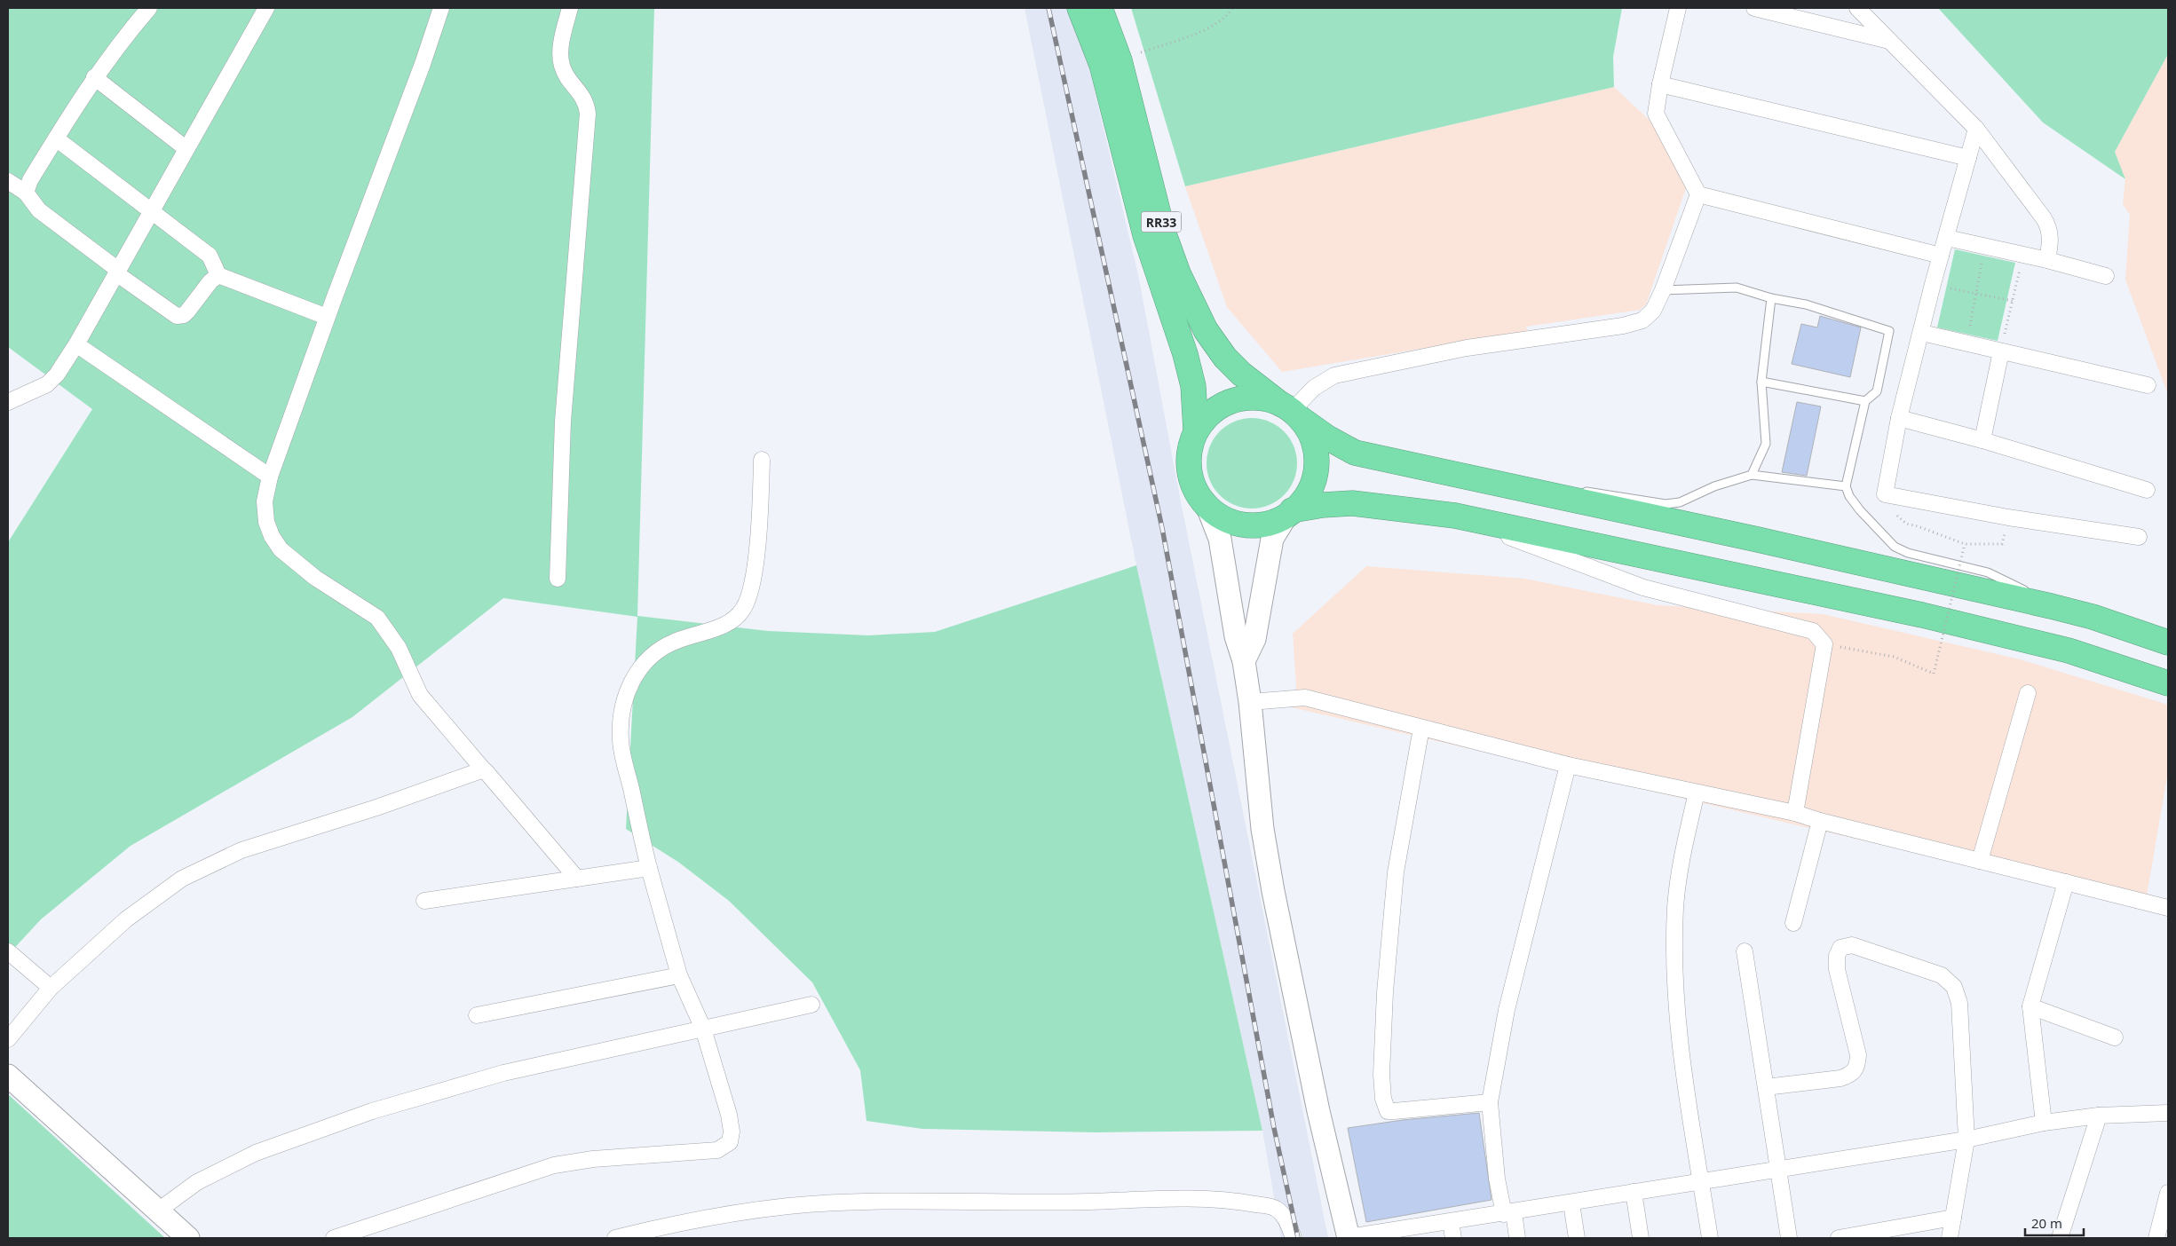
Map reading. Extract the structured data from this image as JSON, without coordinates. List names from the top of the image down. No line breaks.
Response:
{"streets":{"highway":["RR33"]},"scale_bar":"20 m"}
